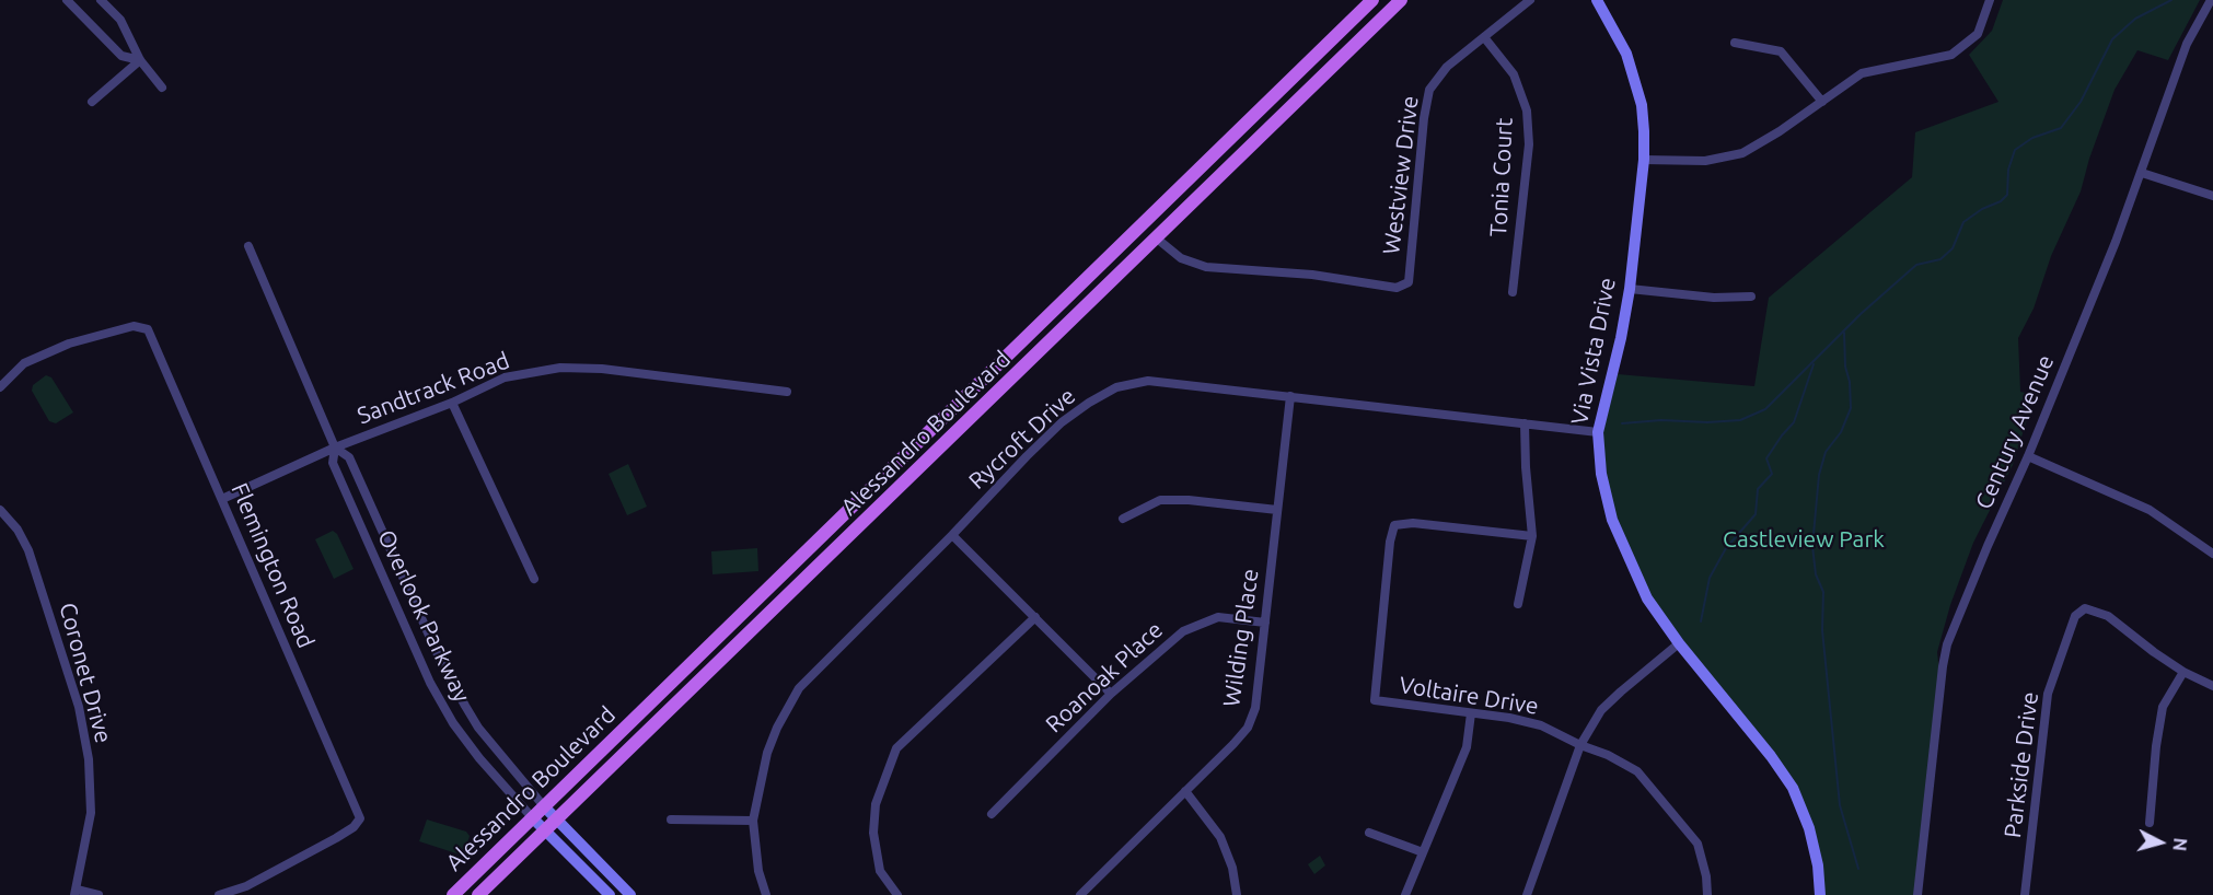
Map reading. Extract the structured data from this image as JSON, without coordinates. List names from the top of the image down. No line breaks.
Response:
{"streets":{"main road":["Alessandro Boulevard"],"street":["Westview Drive","Tonia Court","Via Vista Drive","Sandtrack Road","Century Avenue","Rycroft Drive","Flemington Road","Overlook Parkway","Wilding Place","Coronet Drive","Roanoak Place","Voltaire Drive","Parkside Drive"]},"crossings":[["Westview Drive","Tonia Court"],["Westview Drive","Alessandro Boulevard"],["Via Vista Drive","Rycroft Drive"],["Sandtrack Road","Flemington Road"],["Sandtrack Road","Overlook Parkway"],["Alessandro Boulevard","Overlook Parkway"],["Rycroft Drive","Wilding Place"],["Wilding Place","Roanoak Place"]],"parks":["Castleview Park"],"north":"right"}
